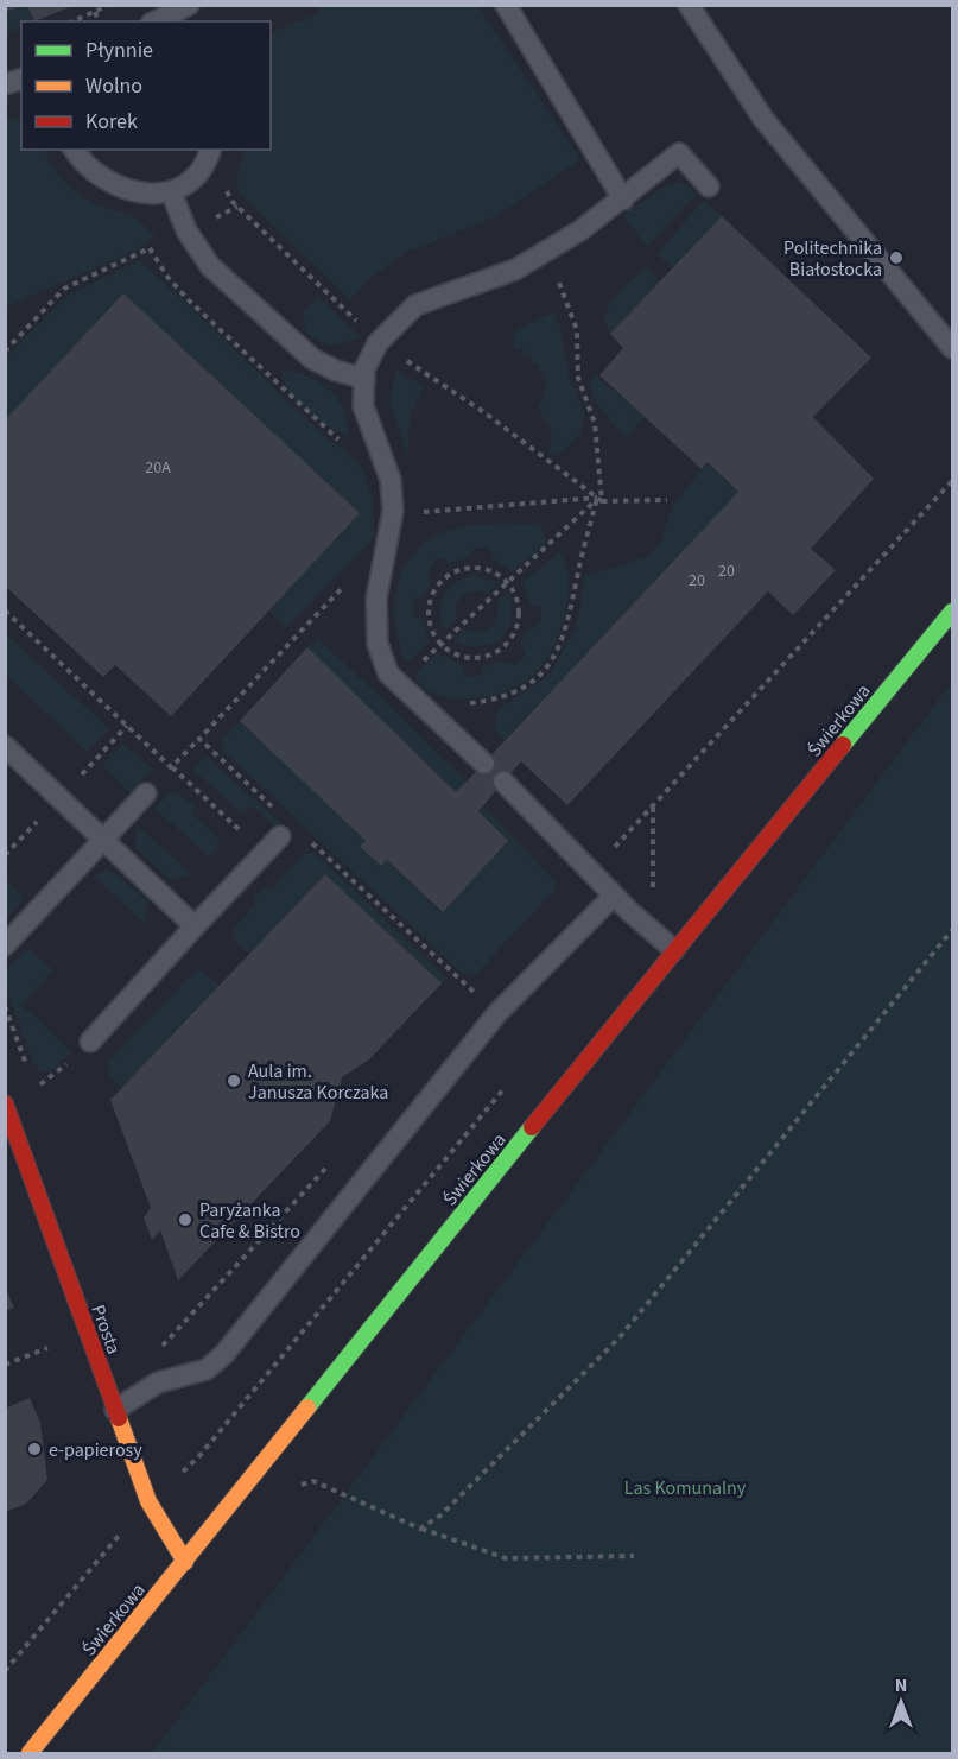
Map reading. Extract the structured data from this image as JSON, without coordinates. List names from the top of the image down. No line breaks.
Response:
{"streets":{"street":["Świerkowa","Prosta"]},"crossings":[["Świerkowa","Prosta"]],"parks":["Las Komunalny"],"places":["Politechnika Białostocka","Aula im. Janusza Korczaka","Paryżanka Cafe & Bistro","e-papierosy"],"house_numbers":["20A","20","20"],"legend":["Płynnie","Wolno","Korek"],"north":"top"}
